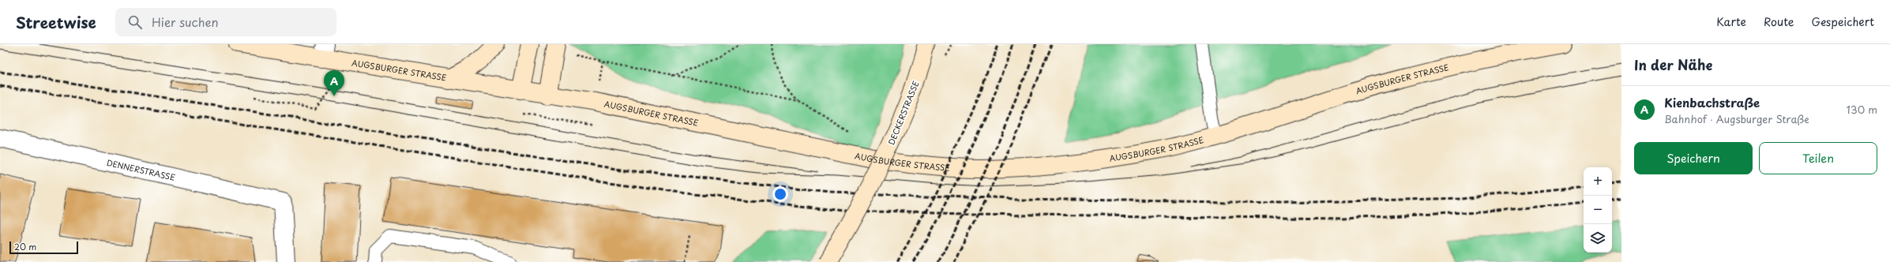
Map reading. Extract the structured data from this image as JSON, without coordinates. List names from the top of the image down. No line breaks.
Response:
{"streets":{"main road":["AUGSBURGER STRASSE","DECKERSTRASSE"],"street":["DENNERSTRASSE"]},"scale_bar":"20 m","page":{"header":"Streetwise","search":"Hier suchen","nav":["Karte","Route","Gespeichert"],"heading":"In der Nähe","pins":"A","list":[{"mark":"A","name":"Kienbachstraße","note":"Bahnhof · Augsburger Straße","value":"130 m"}],"buttons":["Speichern","Teilen"],"map_buttons":["+","−"],"scale":"20 m"}}
